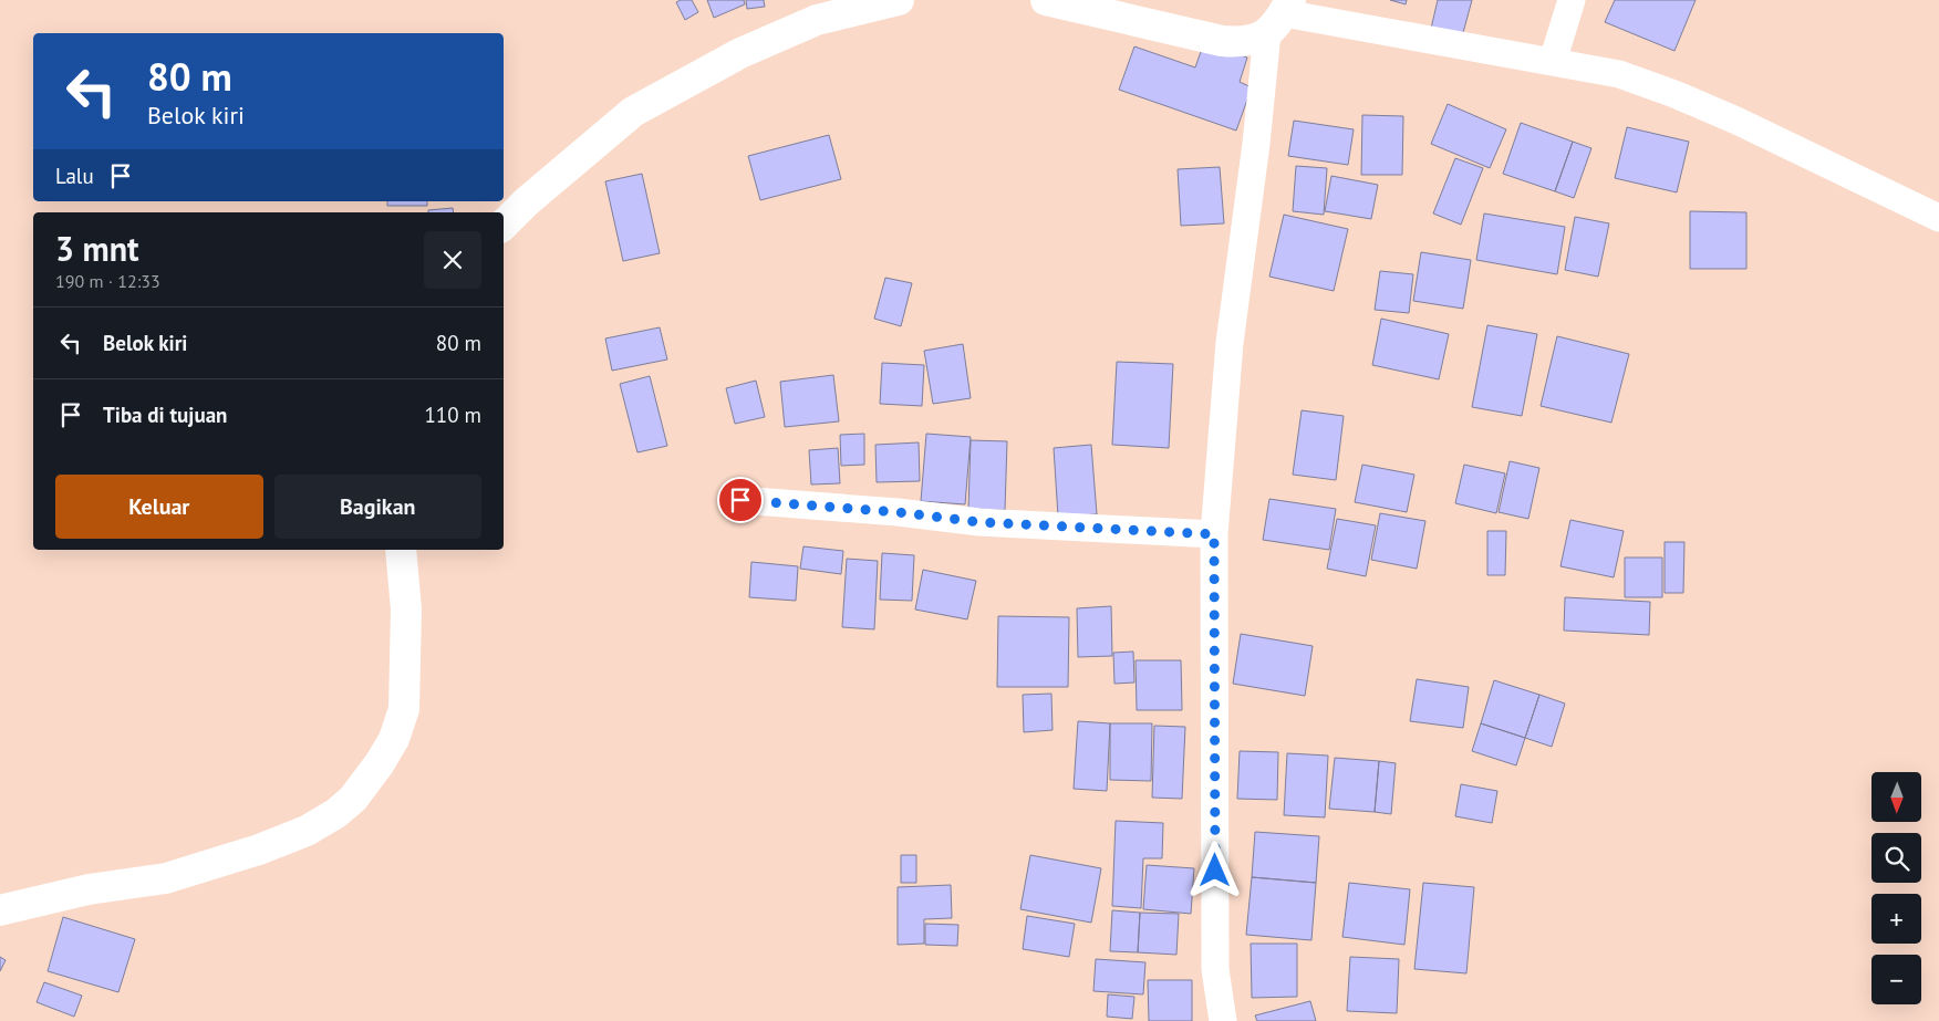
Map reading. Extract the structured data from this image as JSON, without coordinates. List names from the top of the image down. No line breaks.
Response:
{"north":"bottom","page":{"turn":["80 m","Belok kiri"],"then":"Lalu","heading":["3 mnt","190 m · 12:33"],"list":[{"name":"Belok kiri","value":"80 m"},{"name":"Tiba di tujuan","value":"110 m"}],"buttons":["Keluar","Bagikan"],"map_buttons":["+","−"]}}
